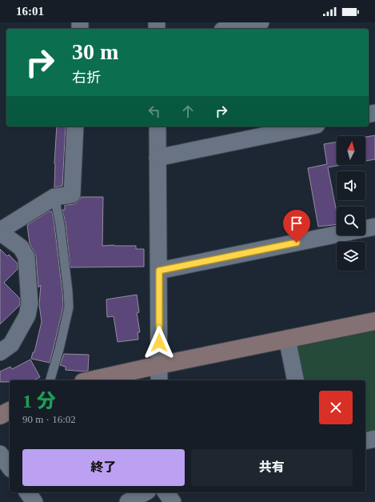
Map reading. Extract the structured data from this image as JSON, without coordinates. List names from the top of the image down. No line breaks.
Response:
{"north":"top","page":{"status":"16:01","turn":["30 m","右折"],"heading":["1 分","90 m · 16:02"],"buttons":["終了","共有"]}}
